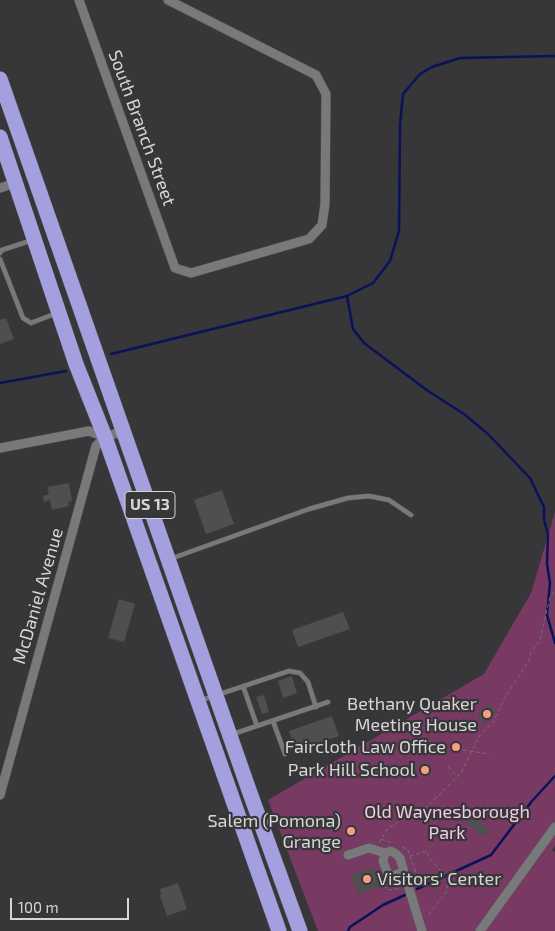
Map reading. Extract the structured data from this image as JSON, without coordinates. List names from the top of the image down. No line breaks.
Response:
{"streets":{"highway":["US 13"],"street":["South Branch Street","McDaniel Avenue"]},"crossings":[["US 13","McDaniel Avenue"]],"parks":["Old Waynesborough Park"],"places":["Bethany Quaker Meeting House","Faircloth Law Office","Park Hill School","Salem (Pomona) Grange","Visitors' Center"],"scale_bar":"100 m"}
